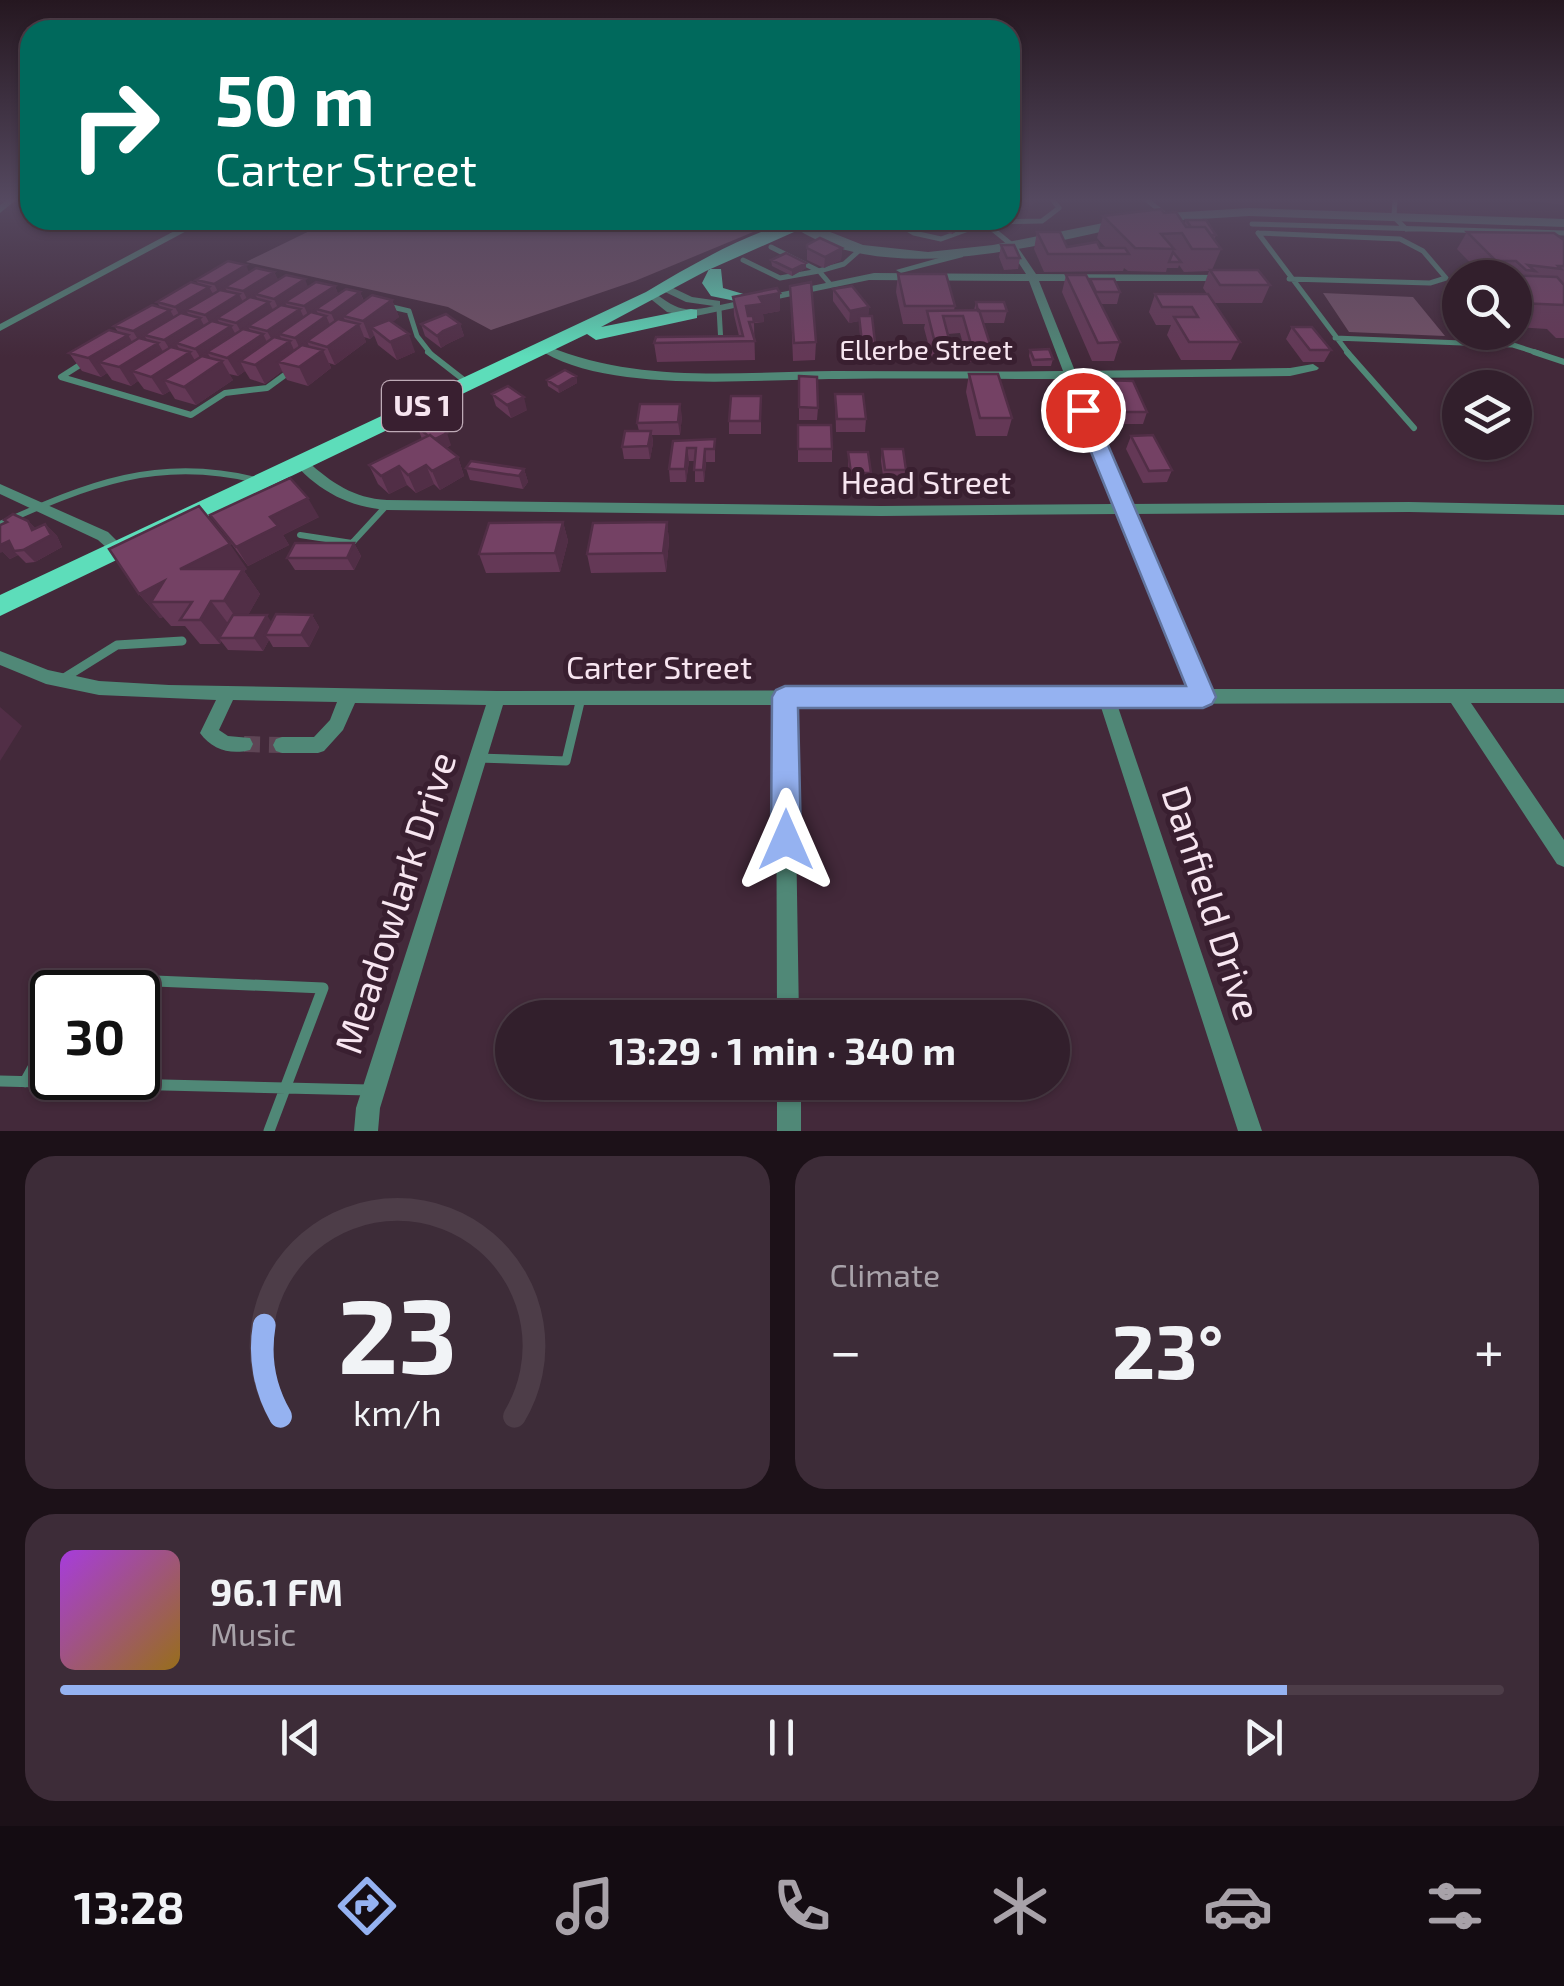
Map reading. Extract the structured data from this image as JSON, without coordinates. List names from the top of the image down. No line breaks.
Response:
{"streets":{"main road":["US 1"],"street":["Ellerbe Street","Head Street","Carter Street","Meadowlark Drive","Danfield Drive"]},"crossings":[["Ellerbe Street","US 1"],["US 1","Head Street"],["Carter Street","Meadowlark Drive"],["Carter Street","Danfield Drive"]],"page":{"turn":["50 m","Carter Street"],"limit":"30","trip":"13:29 · 1 min · 340 m","tile":"Climate","heat":["−","23°","+"],"song":["96.1 FM","Music"],"tabs":"13:28","gauge":["23","km/h"]}}
